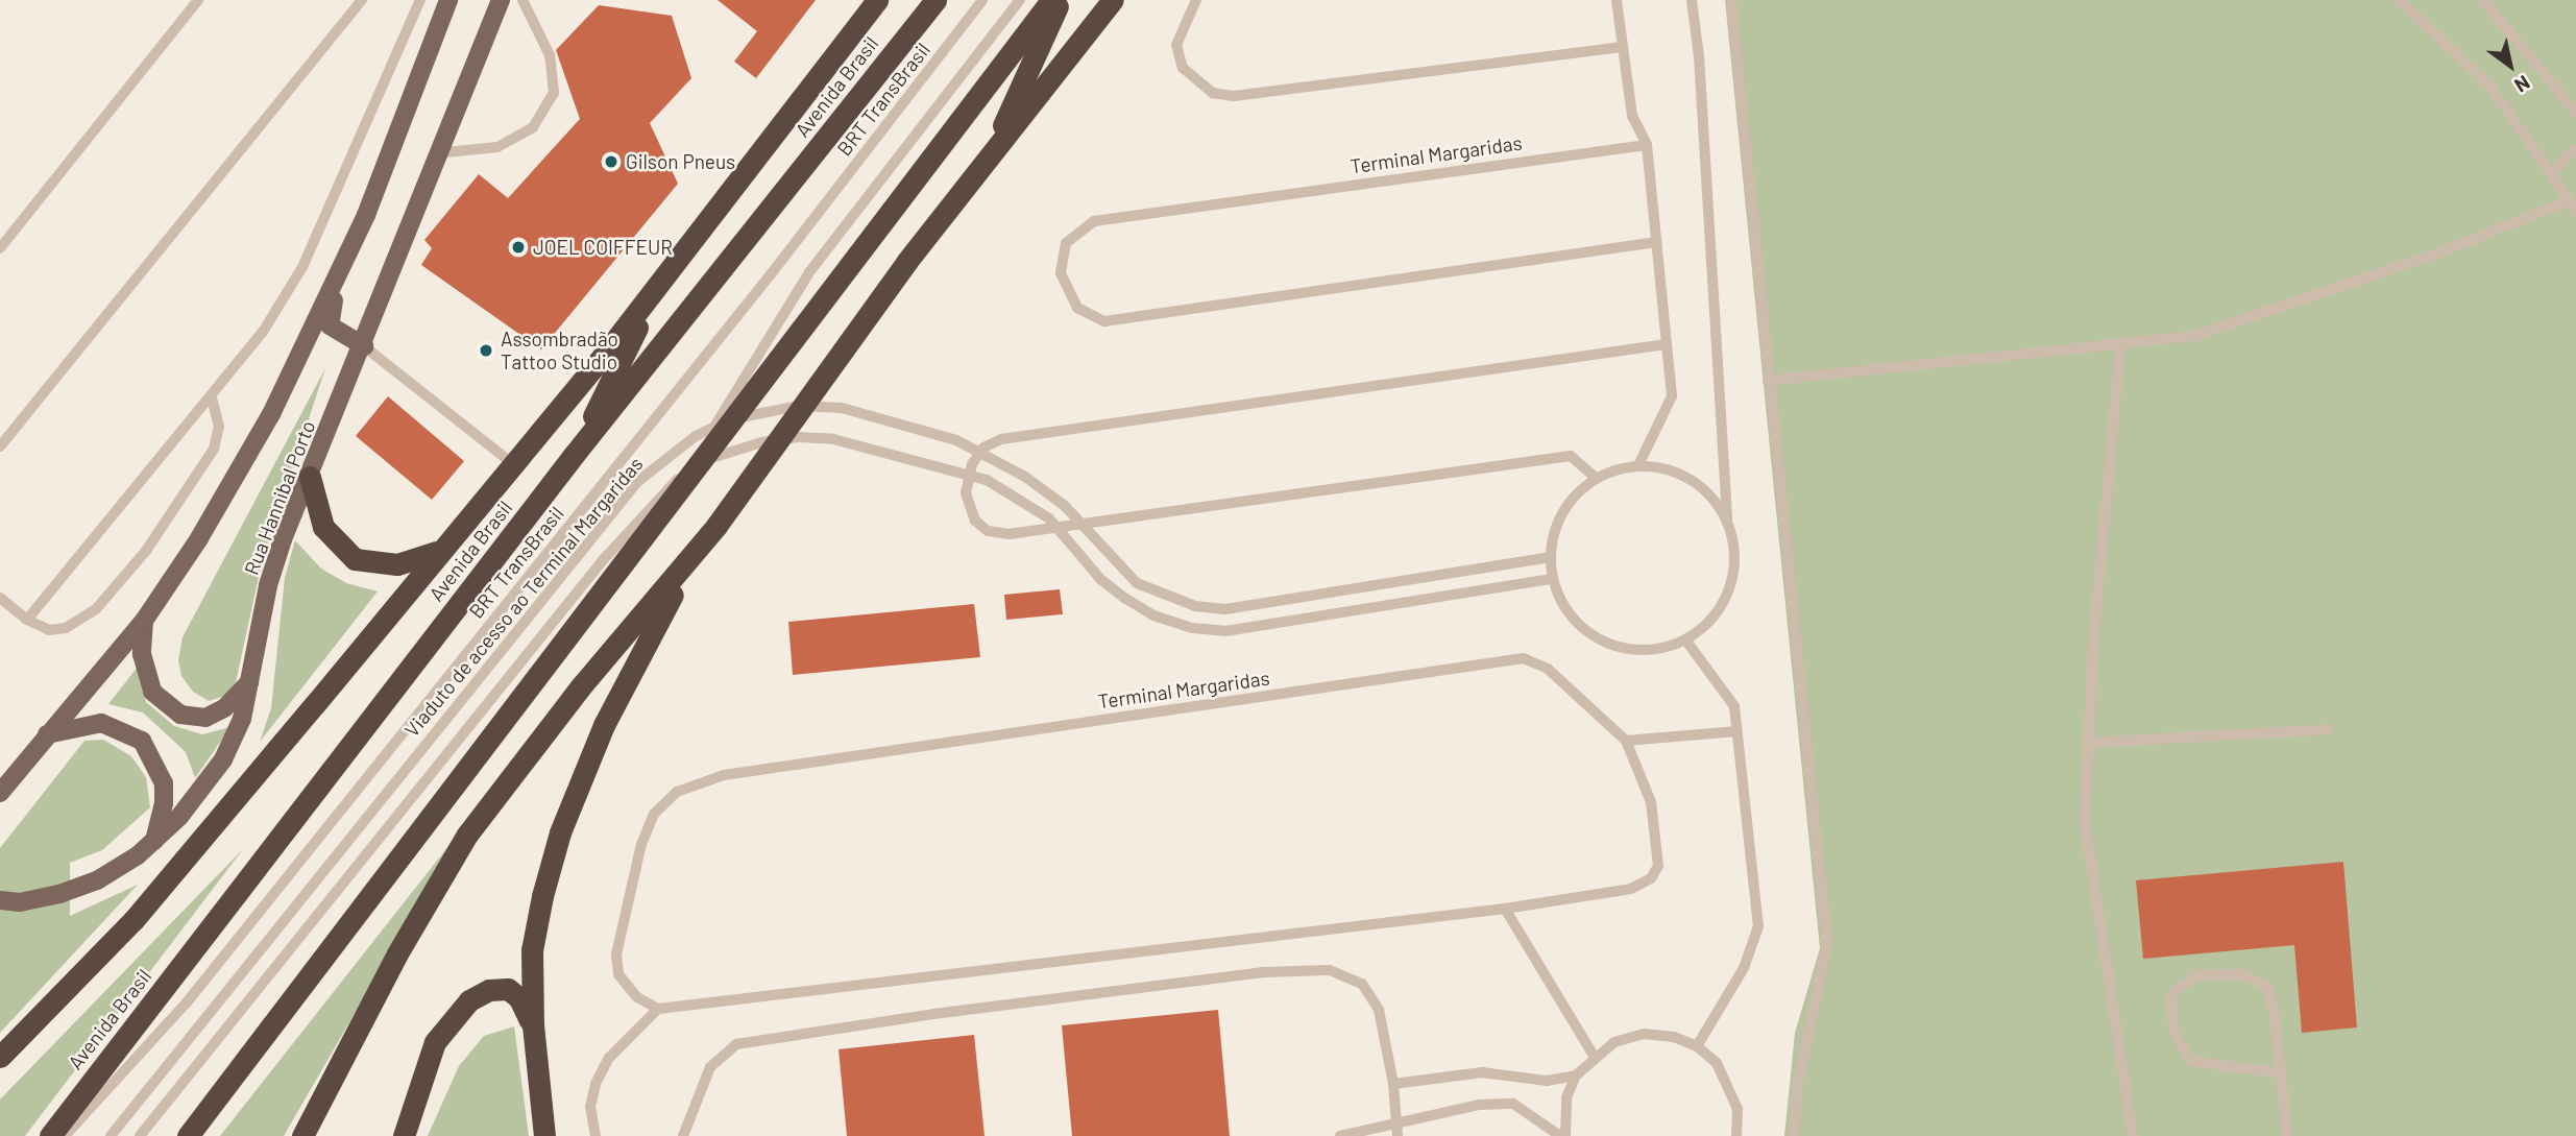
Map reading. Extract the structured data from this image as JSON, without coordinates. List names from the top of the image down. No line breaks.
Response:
{"streets":{"highway":["Avenida Brasil"],"main road":["Rua Hannibal Porto"],"lane":["BRT TransBrasil","Terminal Margaridas","Viaduto de acesso ao Terminal Margaridas"]},"places":["Gilson Pneus","JOEL COIFFEUR","Assombradão Tattoo Studio"],"north":"bottom right"}
